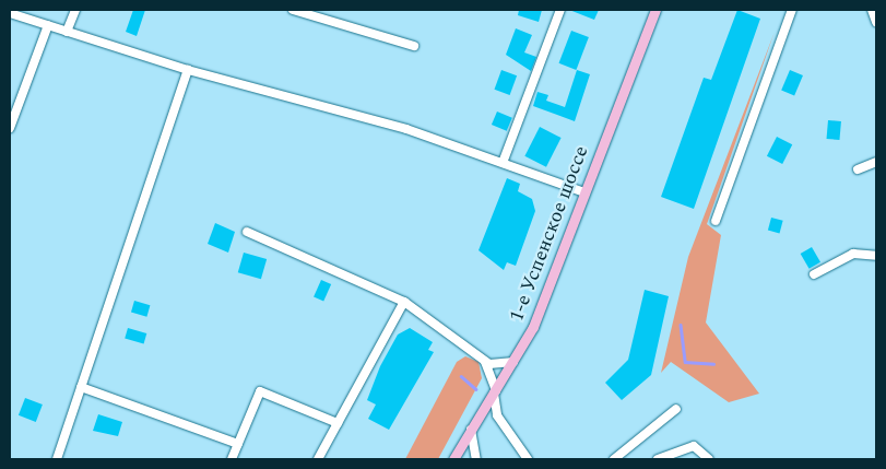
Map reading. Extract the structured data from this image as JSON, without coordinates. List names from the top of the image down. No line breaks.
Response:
{"streets":{"main road":["1-е Успенское шоссе"]}}
